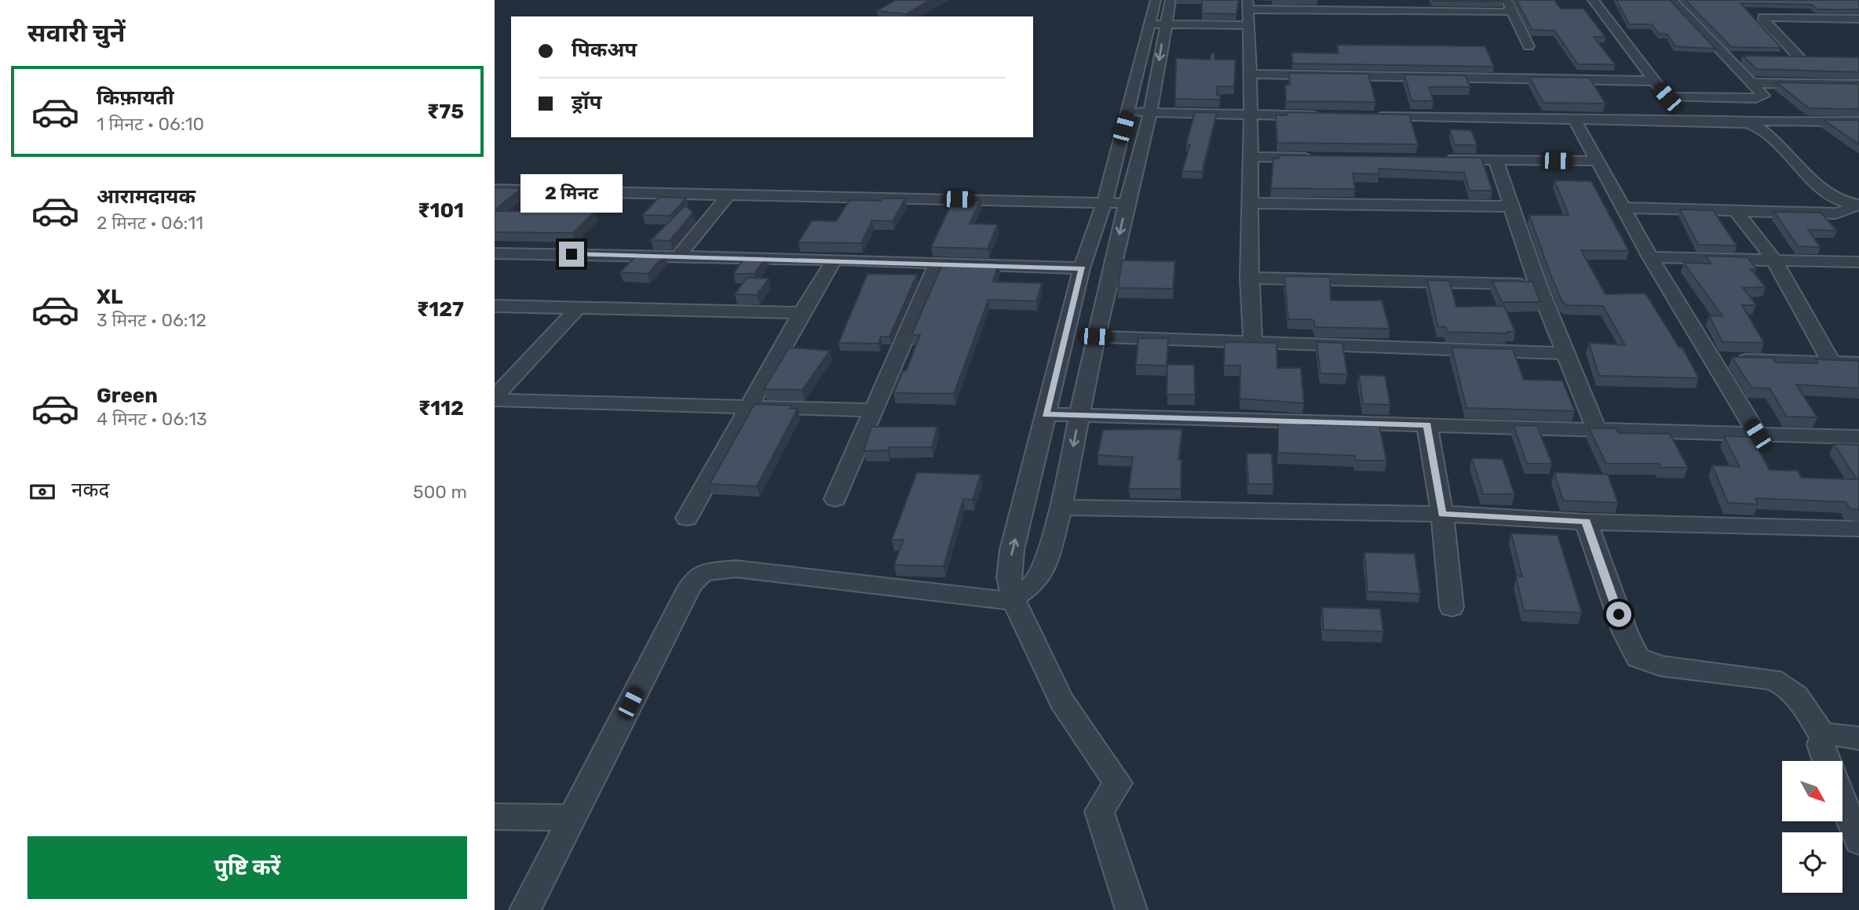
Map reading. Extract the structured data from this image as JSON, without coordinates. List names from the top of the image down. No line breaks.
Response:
{"north":"bottom right","page":{"heading":"सवारी चुनें","banner":["पिकअप","ड्रॉप"],"list":[{"name":"किफ़ायती","note":"1 मिनट · 06:10","value":"₹75"},{"name":"आरामदायक","note":"2 मिनट · 06:11","value":"₹101"},{"name":"XL","note":"3 मिनट · 06:12","value":"₹127"},{"name":"Green","note":"4 मिनट · 06:13","value":"₹112"}],"bubble":"2 मिनट","pay":["नकद","500 m"],"buttons":"पुष्टि करें"}}
